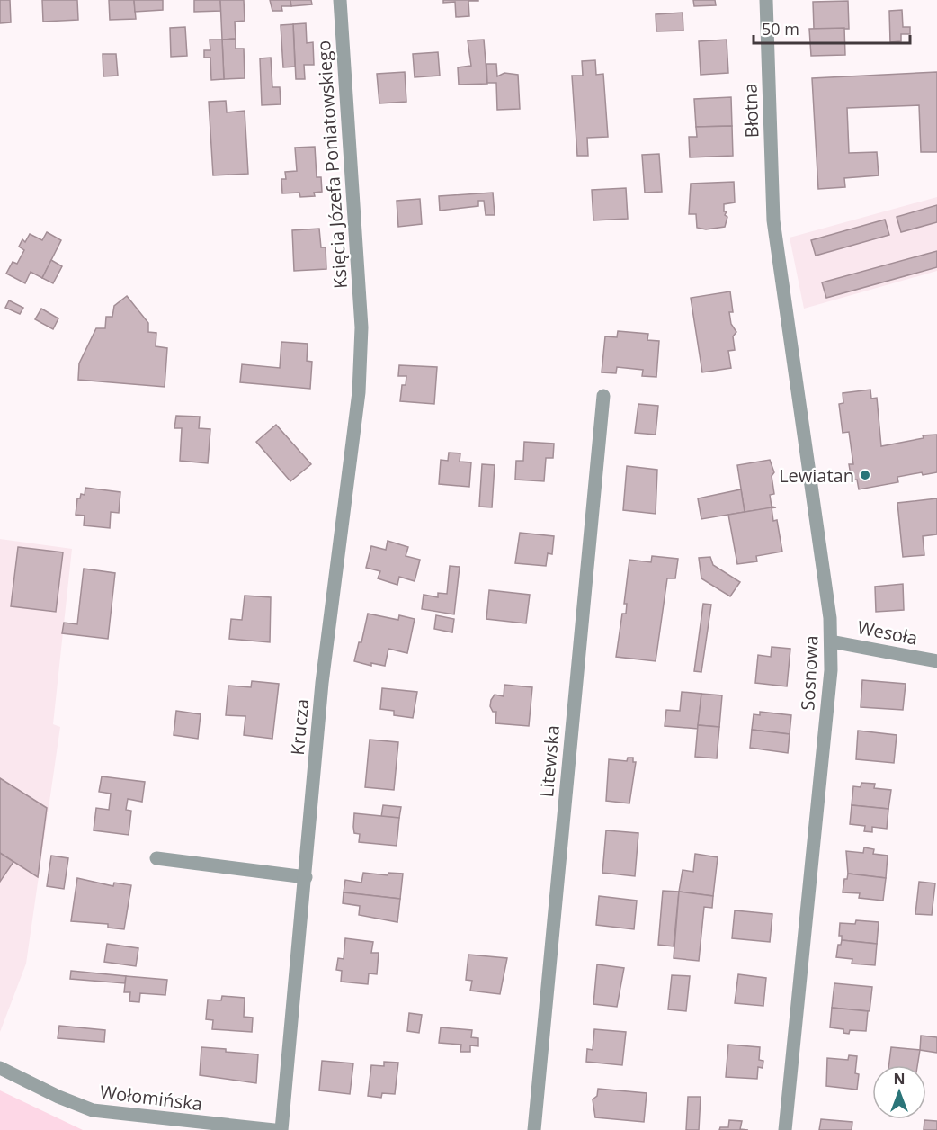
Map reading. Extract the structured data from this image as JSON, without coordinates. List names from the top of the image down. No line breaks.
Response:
{"streets":{"street":["Błotna","Księcia Józefa Poniatowskiego","Wesoła","Sosnowa","Krucza","Litewska","Wołomińska"]},"crossings":[["Błotna","Sosnowa"],["Księcia Józefa Poniatowskiego","Krucza"],["Wesoła","Sosnowa"]],"places":["Lewiatan"],"scale_bar":"50 m","north":"top"}
